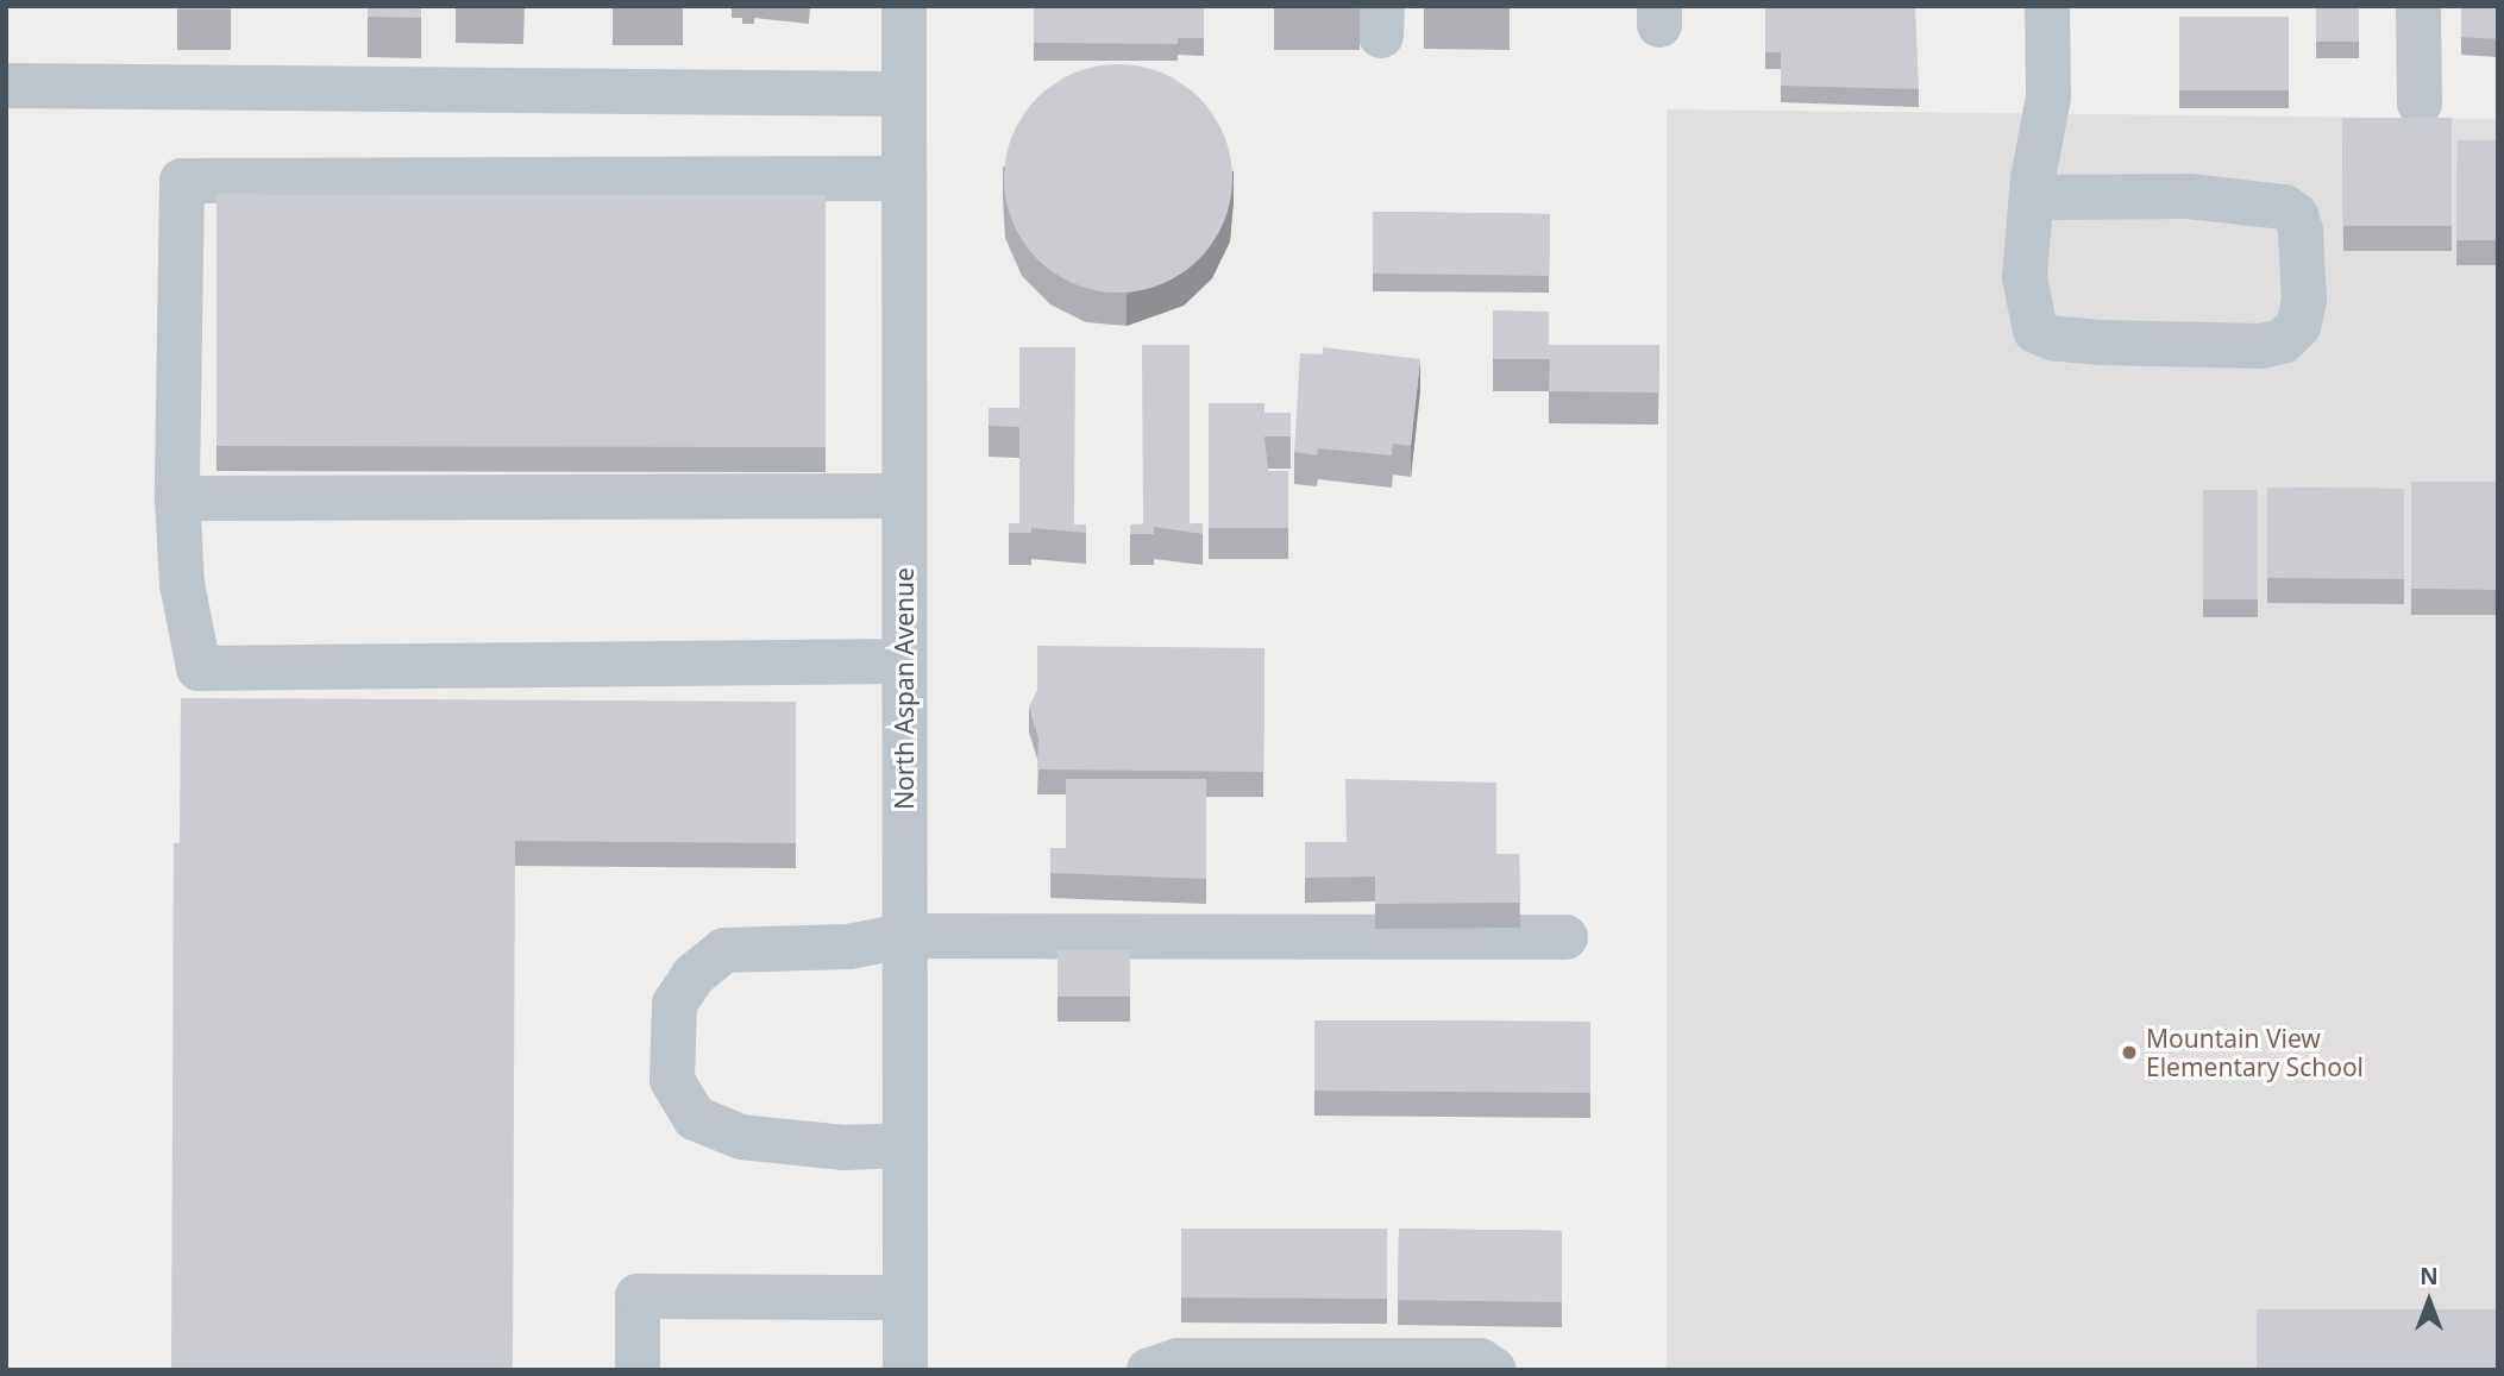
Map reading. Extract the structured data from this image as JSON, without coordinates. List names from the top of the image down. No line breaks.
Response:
{"streets":{"street":["North Aspan Avenue"]},"places":["Mountain View Elementary School"],"north":"top"}
